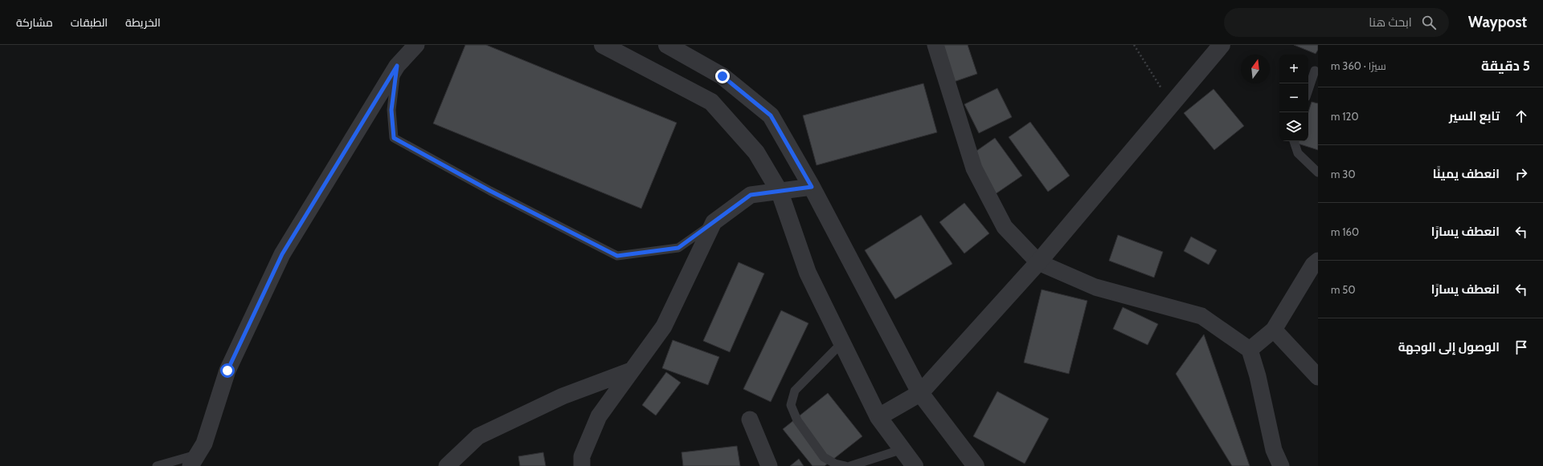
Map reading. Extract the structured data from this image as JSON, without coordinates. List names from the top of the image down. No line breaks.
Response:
{"north":"top","page":{"header":"Waypost","search":"ابحث هنا","nav":["الخريطة","الطبقات","مشاركة"],"heading":["5 دقيقة","سيرًا · 360 m"],"map_buttons":["+","−"],"list":[["تابع السير","120 m"],["انعطف يمينًا","30 m"],["انعطف يسارًا","160 m"],["انعطف يسارًا","50 m"],"الوصول إلى الوجهة"]}}
